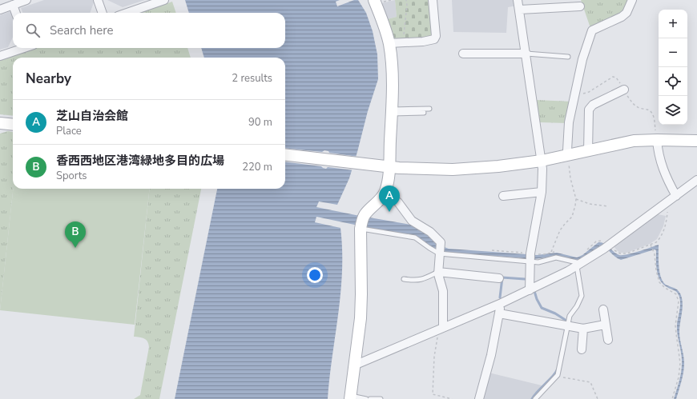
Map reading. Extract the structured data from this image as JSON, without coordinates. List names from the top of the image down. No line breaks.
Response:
{"page":{"map_buttons":["+","−"],"search":"Search here","heading":["Nearby","2 results"],"list":[{"mark":"A","name":"芝山自治会館","note":"Place","value":"90 m"},{"mark":"B","name":"香西西地区港湾緑地多目的広場","note":"Sports","value":"220 m"}],"pins":["A","B"]}}
